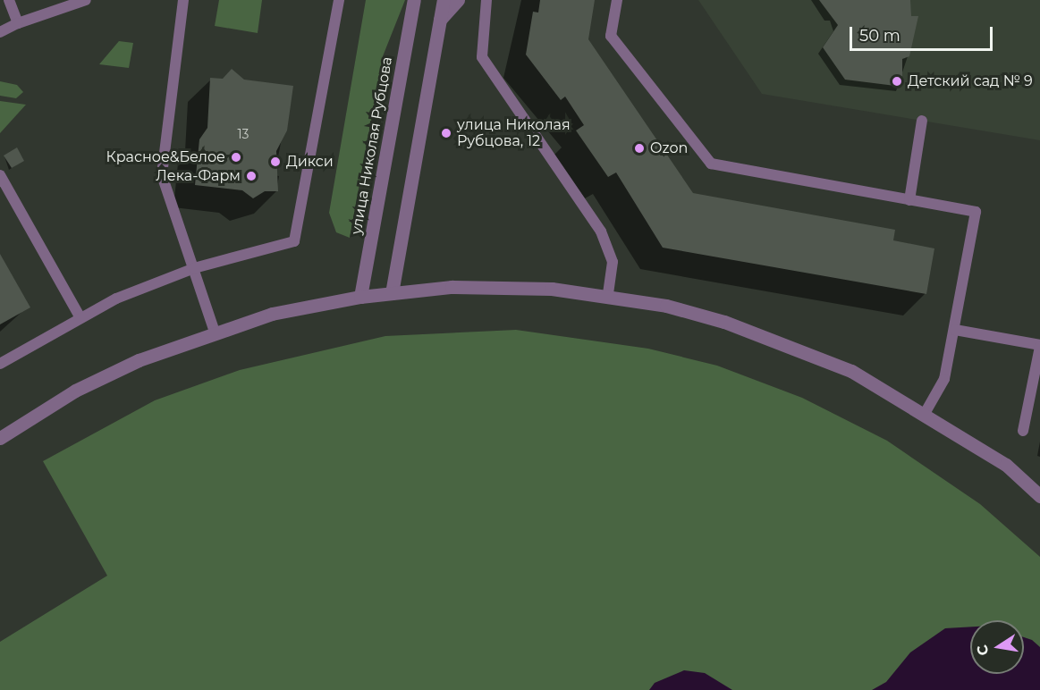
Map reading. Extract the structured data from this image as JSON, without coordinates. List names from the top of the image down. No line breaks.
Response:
{"streets":{"street":["улица Николая Рубцова"]},"places":["Детский сад № 9","улица Николая Рубцова, 12","Ozon","Красное&Белое","Дикси","Лека-Фарм"],"house_numbers":["13"],"scale_bar":"50 m","north":"left"}
